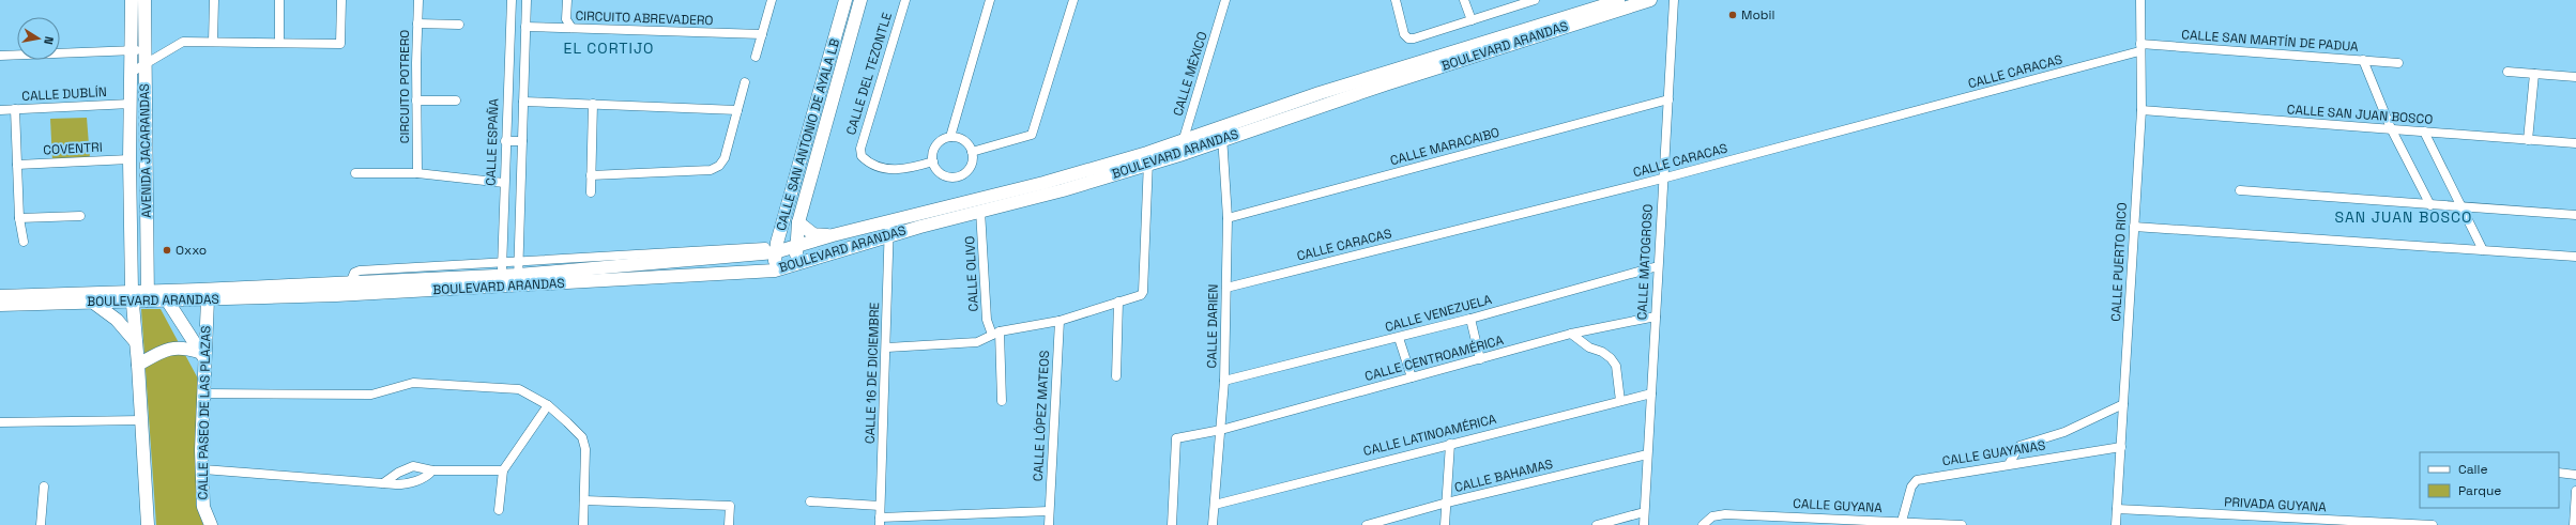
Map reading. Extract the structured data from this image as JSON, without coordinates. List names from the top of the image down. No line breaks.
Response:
{"streets":{"main road":["BOULEVARD ARANDAS","CALLE SAN ANTONIO DE AYALA LB","AVENIDA JACARANDAS","CALLE PASEO DE LAS PLAZAS"],"street":["CIRCUITO ABREVADERO","CALLE SAN MARTÍN DE PADUA","CALLE CARACAS","CALLE DEL TEZONTLE","CALLE MÉXICO","CIRCUITO POTRERO","CALLE DUBLÍN","CALLE SAN JUAN BOSCO","CALLE ESPAÑA","CALLE MARACAIBO","COVENTRI","CALLE MATOGROSO","CALLE PUERTO RICO","CALLE OLIVO","CALLE VENEZUELA","CALLE DARIEN","CALLE CENTROAMÉRICA","CALLE 16 DE DICIEMBRE","CALLE LÓPEZ MATEOS","CALLE LATINOAMÉRICA","CALLE GUAYANAS","CALLE BAHAMAS","PRIVADA GUYANA","CALLE GUYANA"]},"crossings":[["CALLE SAN MARTÍN DE PADUA","CALLE CARACAS"],["CALLE SAN MARTÍN DE PADUA","CALLE PUERTO RICO"],["BOULEVARD ARANDAS","CALLE MÉXICO"],["BOULEVARD ARANDAS","CALLE SAN ANTONIO DE AYALA LB"],["BOULEVARD ARANDAS","CALLE ESPAÑA"],["BOULEVARD ARANDAS","AVENIDA JACARANDAS"],["BOULEVARD ARANDAS","CALLE OLIVO"],["BOULEVARD ARANDAS","CALLE DARIEN"],["BOULEVARD ARANDAS","CALLE 16 DE DICIEMBRE"],["BOULEVARD ARANDAS","CALLE PASEO DE LAS PLAZAS"],["CALLE CARACAS","CALLE MATOGROSO"],["CALLE CARACAS","CALLE PUERTO RICO"],["CALLE CARACAS","CALLE DARIEN"],["CALLE DUBLÍN","AVENIDA JACARANDAS"],["CALLE SAN JUAN BOSCO","CALLE PUERTO RICO"],["CALLE MARACAIBO","CALLE MATOGROSO"],["CALLE MARACAIBO","CALLE DARIEN"],["COVENTRI","AVENIDA JACARANDAS"],["CALLE MATOGROSO","CALLE VENEZUELA"],["CALLE MATOGROSO","CALLE CENTROAMÉRICA"],["CALLE MATOGROSO","CALLE LATINOAMÉRICA"],["CALLE MATOGROSO","CALLE BAHAMAS"],["CALLE PUERTO RICO","CALLE GUAYANAS"],["CALLE PUERTO RICO","PRIVADA GUYANA"],["CALLE VENEZUELA","CALLE DARIEN"],["CALLE DARIEN","CALLE CENTROAMÉRICA"],["CALLE DARIEN","CALLE LATINOAMÉRICA"],["CALLE GUAYANAS","CALLE GUYANA"]],"districts":["EL CORTIJO","SAN JUAN BOSCO"],"places":["Mobil","Oxxo"],"legend":["Calle","Parque"],"north":"right"}
